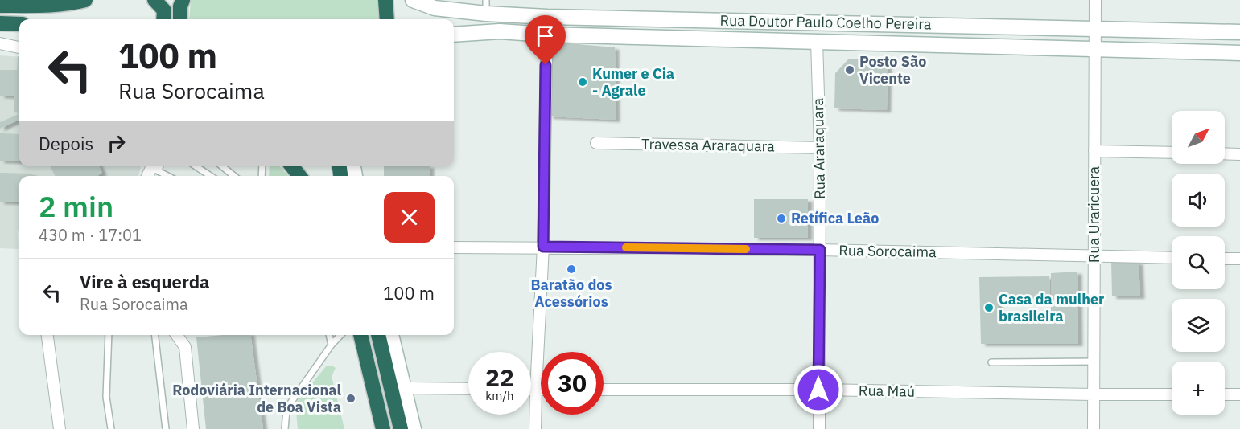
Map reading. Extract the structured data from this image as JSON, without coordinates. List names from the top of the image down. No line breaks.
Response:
{"streets":{"main road":["Rua Doutor Paulo Coelho Pereira"],"street":["Travessa Araraquara","Rua Araraquara","Rua Uraricuera","Rua Sorocaima","Rua Maú"]},"crossings":[["Rua Doutor Paulo Coelho Pereira","Rua Araraquara"],["Rua Doutor Paulo Coelho Pereira","Rua Uraricuera"],["Travessa Araraquara","Rua Araraquara"],["Rua Araraquara","Rua Sorocaima"],["Rua Araraquara","Rua Maú"],["Rua Uraricuera","Rua Sorocaima"],["Rua Uraricuera","Rua Maú"]],"places":["Posto São Vicente","Kumer e Cia - Agrale","Retífica Leão","Baratão dos Acessórios","Casa da mulher brasileira","Rodoviária Internacional de Boa Vista"],"north":"top right","page":{"turn":["100 m","Rua Sorocaima"],"map_buttons":"+","then":"Depois","heading":["2 min","430 m · 17:01"],"list":[{"name":"Vire à esquerda","note":"Rua Sorocaima","value":"100 m"}],"speed":"22 km/h","limit":"30"}}
